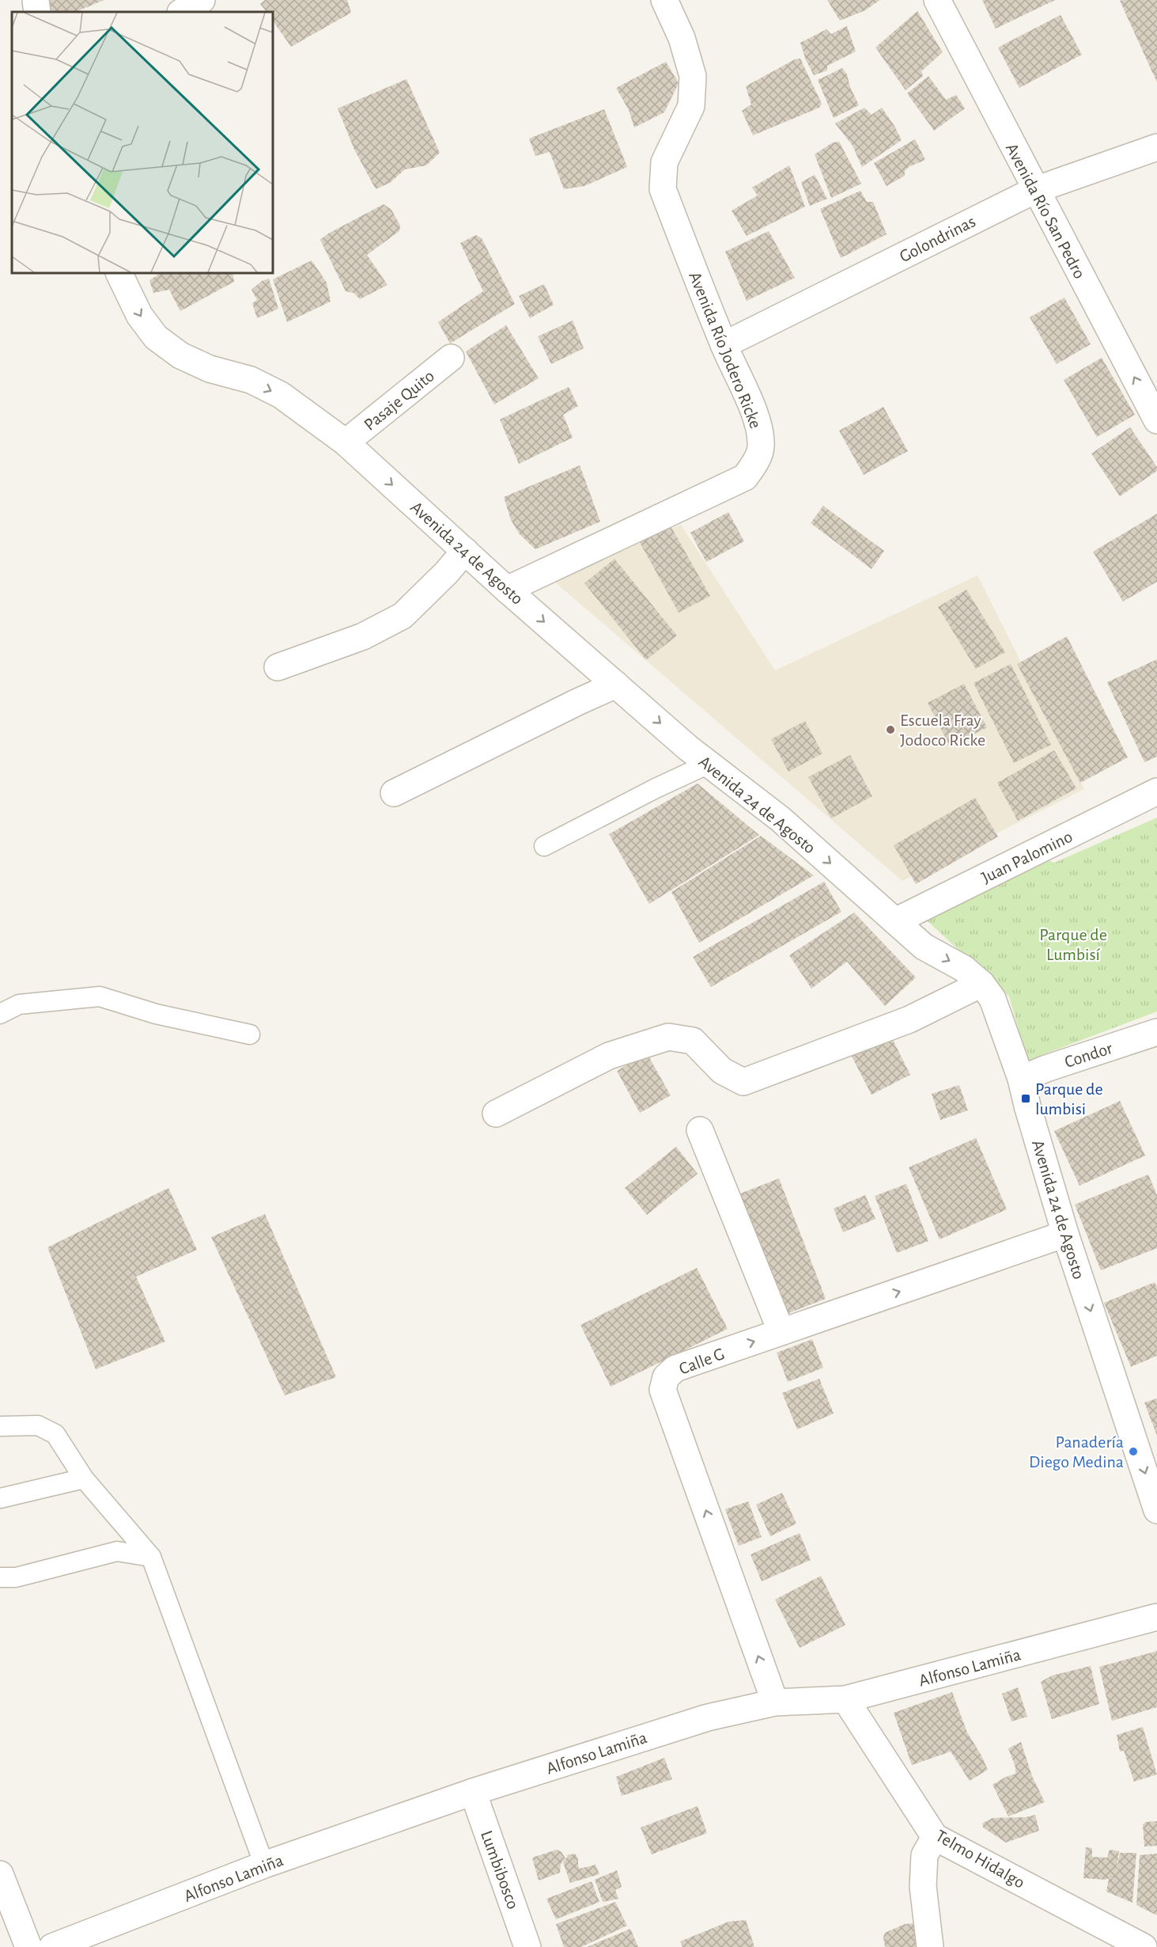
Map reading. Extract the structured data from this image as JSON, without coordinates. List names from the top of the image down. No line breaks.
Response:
{"streets":{"street":["Avenida Río San Pedro","Golondrinas","Avenida Río Jodero Ricke","Pasaje Quito","Avenida 24 de Agosto","Juan Palomino","Condor","Calle G","Alfonso Lamiña","Telmo Hidalgo","Lumbibosco"]},"crossings":[["Avenida Río San Pedro","Golondrinas"],["Golondrinas","Avenida Río Jodero Ricke"],["Avenida Río Jodero Ricke","Avenida 24 de Agosto"],["Pasaje Quito","Avenida 24 de Agosto"],["Avenida 24 de Agosto","Juan Palomino"],["Avenida 24 de Agosto","Condor"],["Avenida 24 de Agosto","Calle G"],["Calle G","Alfonso Lamiña"],["Alfonso Lamiña","Telmo Hidalgo"],["Alfonso Lamiña","Lumbibosco"]],"one_way":["Avenida Río San Pedro","Avenida 24 de Agosto"],"parks":["Parque de Lumbisí"],"places":{"other":["Escuela Fray Jodoco Ricke","Panadería Diego Medina"],"transit":["Parque de lumbisi"]}}
